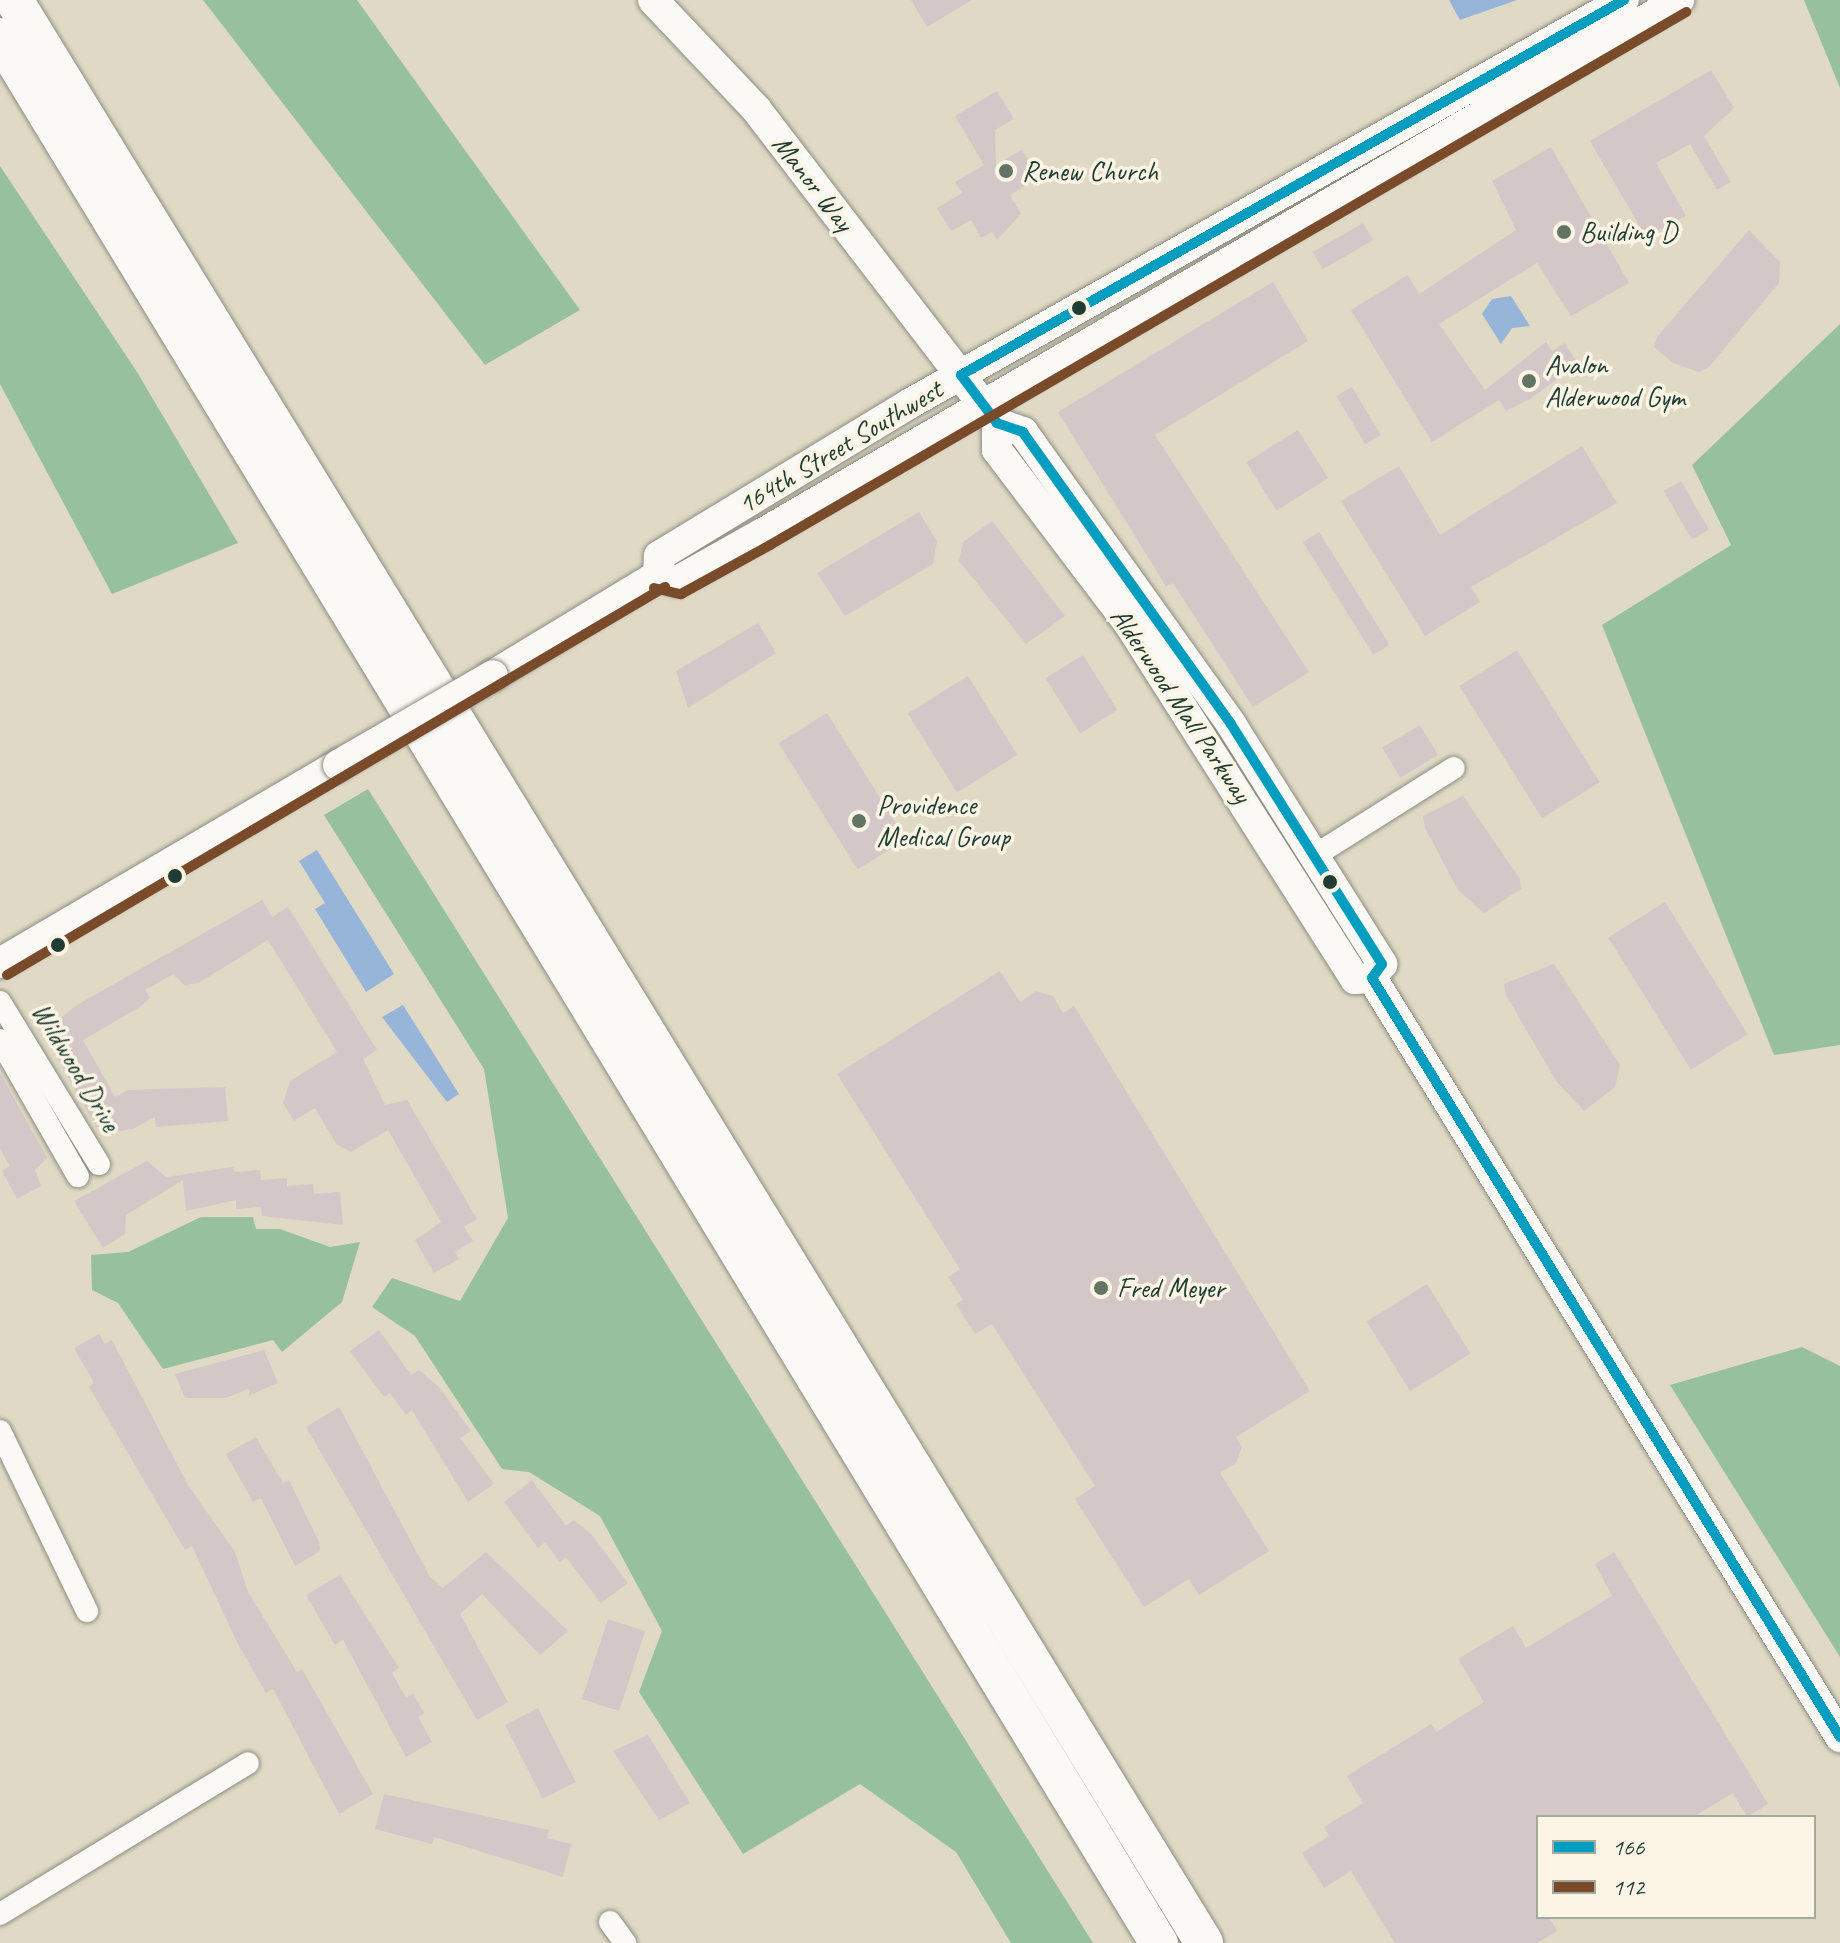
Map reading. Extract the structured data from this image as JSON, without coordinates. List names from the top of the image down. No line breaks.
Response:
{"streets":{"main road":["Manor Way","164th Street Southwest","Alderwood Mall Parkway"],"street":["Wildwood Drive"]},"crossings":[["Manor Way","164th Street Southwest"],["Manor Way","Alderwood Mall Parkway"],["164th Street Southwest","Alderwood Mall Parkway"]],"places":["Renew Church","Building D","Avalon Alderwood Gym","Providence Medical Group","Fred Meyer"],"lines":["transit line 166","transit line 112"],"legend":["166","112"]}
